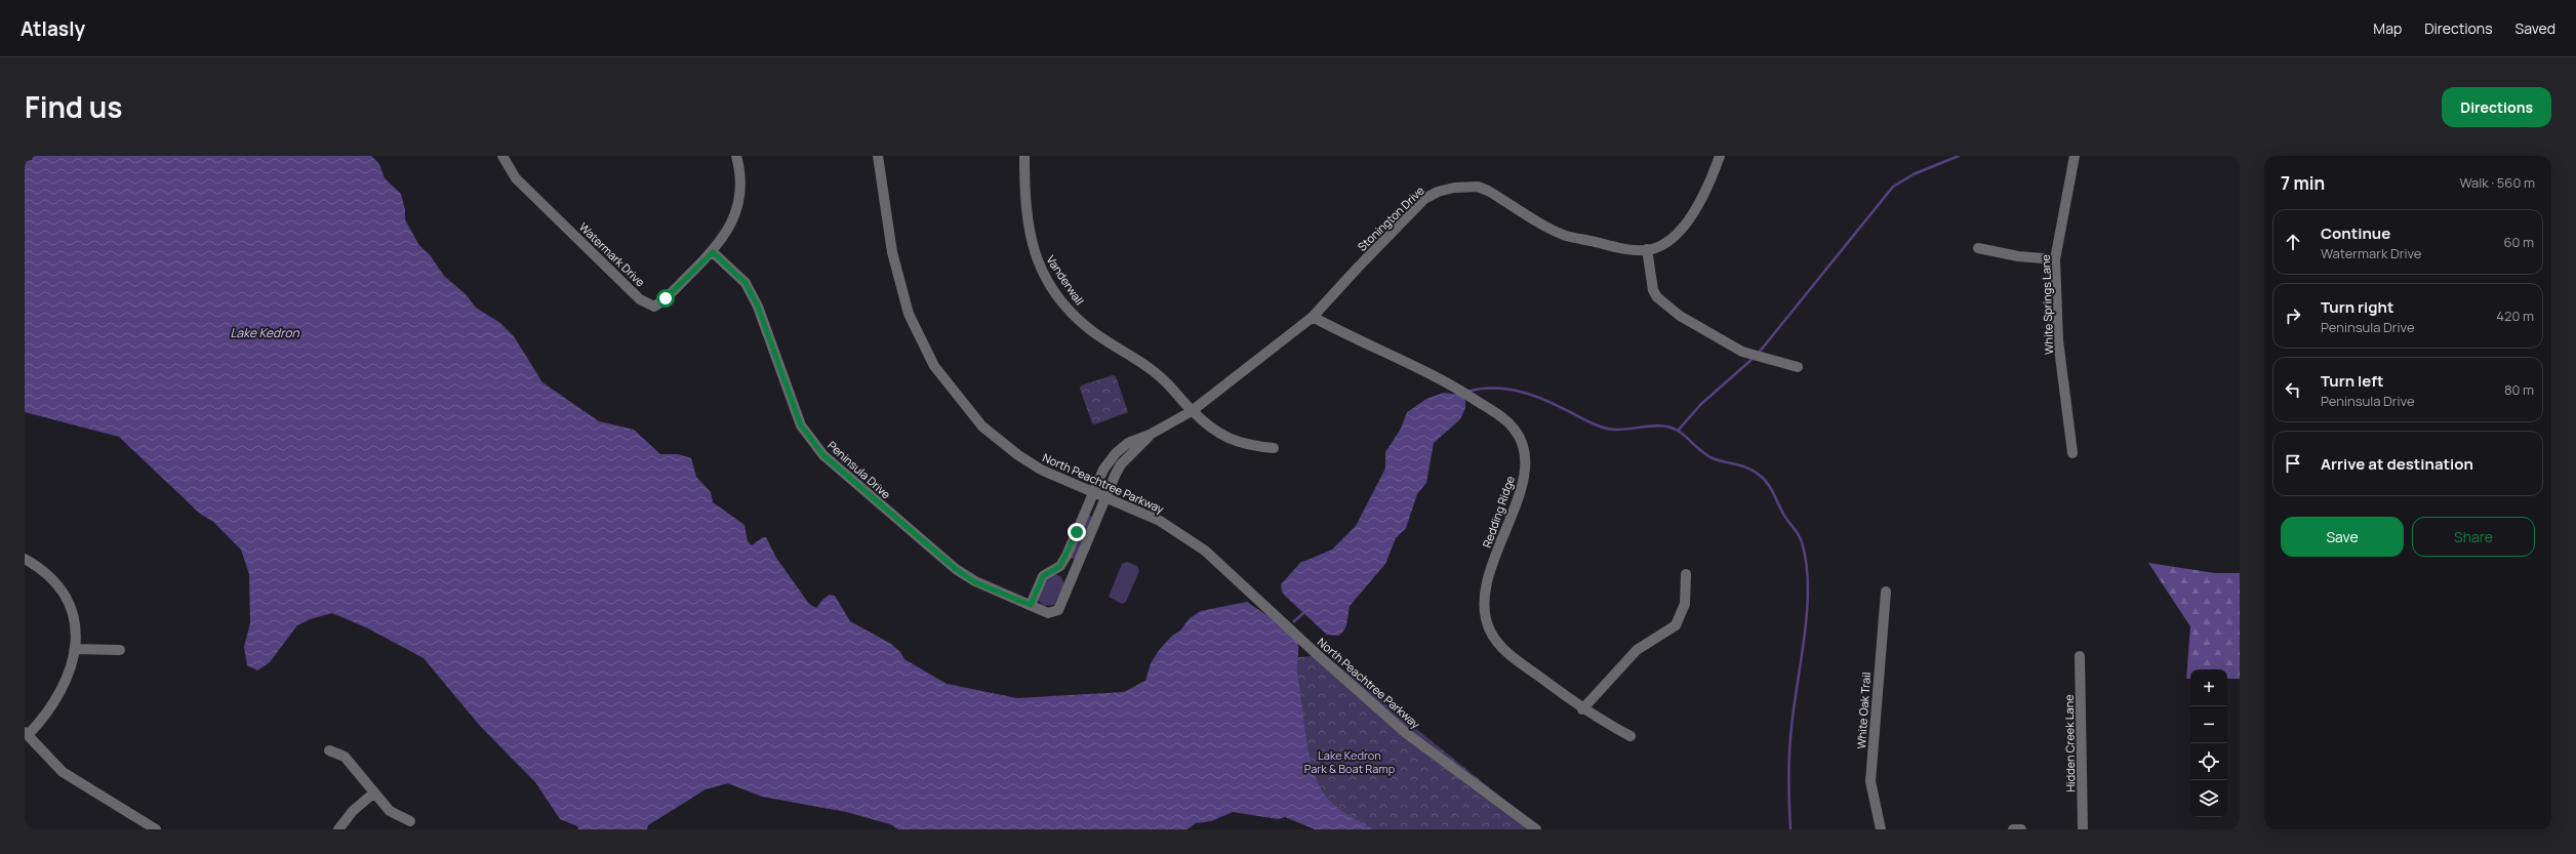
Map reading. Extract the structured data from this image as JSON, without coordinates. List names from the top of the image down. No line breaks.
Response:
{"streets":{"street":["Stonington Drive","Watermark Drive","Vanderwall","White Springs Lane","Peninsula Drive","North Peachtree Parkway","Redding Ridge","White Oak Trail","Hidden Creek Lane"]},"crossings":[["Stonington Drive","Vanderwall"],["Stonington Drive","Peninsula Drive"],["Stonington Drive","North Peachtree Parkway"],["Stonington Drive","Redding Ridge"],["Watermark Drive","Peninsula Drive"],["Peninsula Drive","North Peachtree Parkway"]],"water":["Lake Kedron"],"parks":["Lake Kedron Park & Boat Ramp"],"page":{"header":"Atlasly","nav":["Map","Directions","Saved"],"title":"Find us","buttons":["Directions",["Save","Share"]],"heading":["7 min","Walk · 560 m"],"list":[["Continue","Watermark Drive","60 m"],["Turn right","Peninsula Drive","420 m"],["Turn left","Peninsula Drive","80 m"],"Arrive at destination"],"map_buttons":["+","−"]}}
